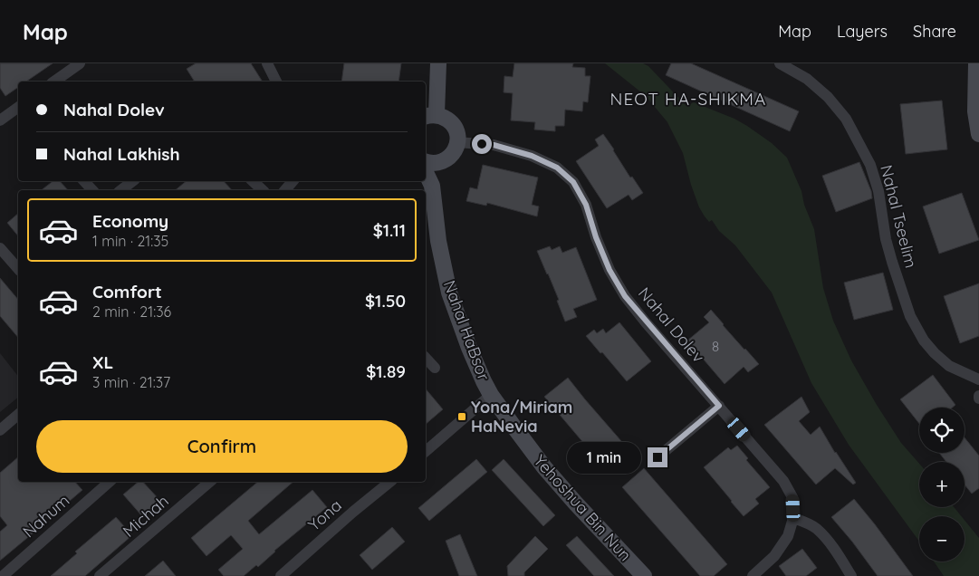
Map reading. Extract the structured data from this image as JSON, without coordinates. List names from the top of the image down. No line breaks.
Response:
{"streets":{"street":["Nahal Tseelim","Nahal Dolev","Nahal HaBsor","Yehoshua Bin Nun","Yona","Nahum","Michah"]},"crossings":[["Nahal Dolev","Nahal HaBsor"],["Nahal HaBsor","Yehoshua Bin Nun"]],"districts":["NEOT HA-SHIKMA"],"places":{"transit":["Yona/Miriam HaNevia"]},"house_numbers":["8"],"page":{"header":"Map","nav":["Map","Layers","Share"],"banner":["Nahal Dolev","Nahal Lakhish"],"list":[{"name":"Economy","note":"1 min · 21:35","value":"$1.11"},{"name":"Comfort","note":"2 min · 21:36","value":"$1.50"},{"name":"XL","note":"3 min · 21:37","value":"$1.89"}],"map_buttons":["+","−"],"buttons":"Confirm","bubble":"1 min"}}
